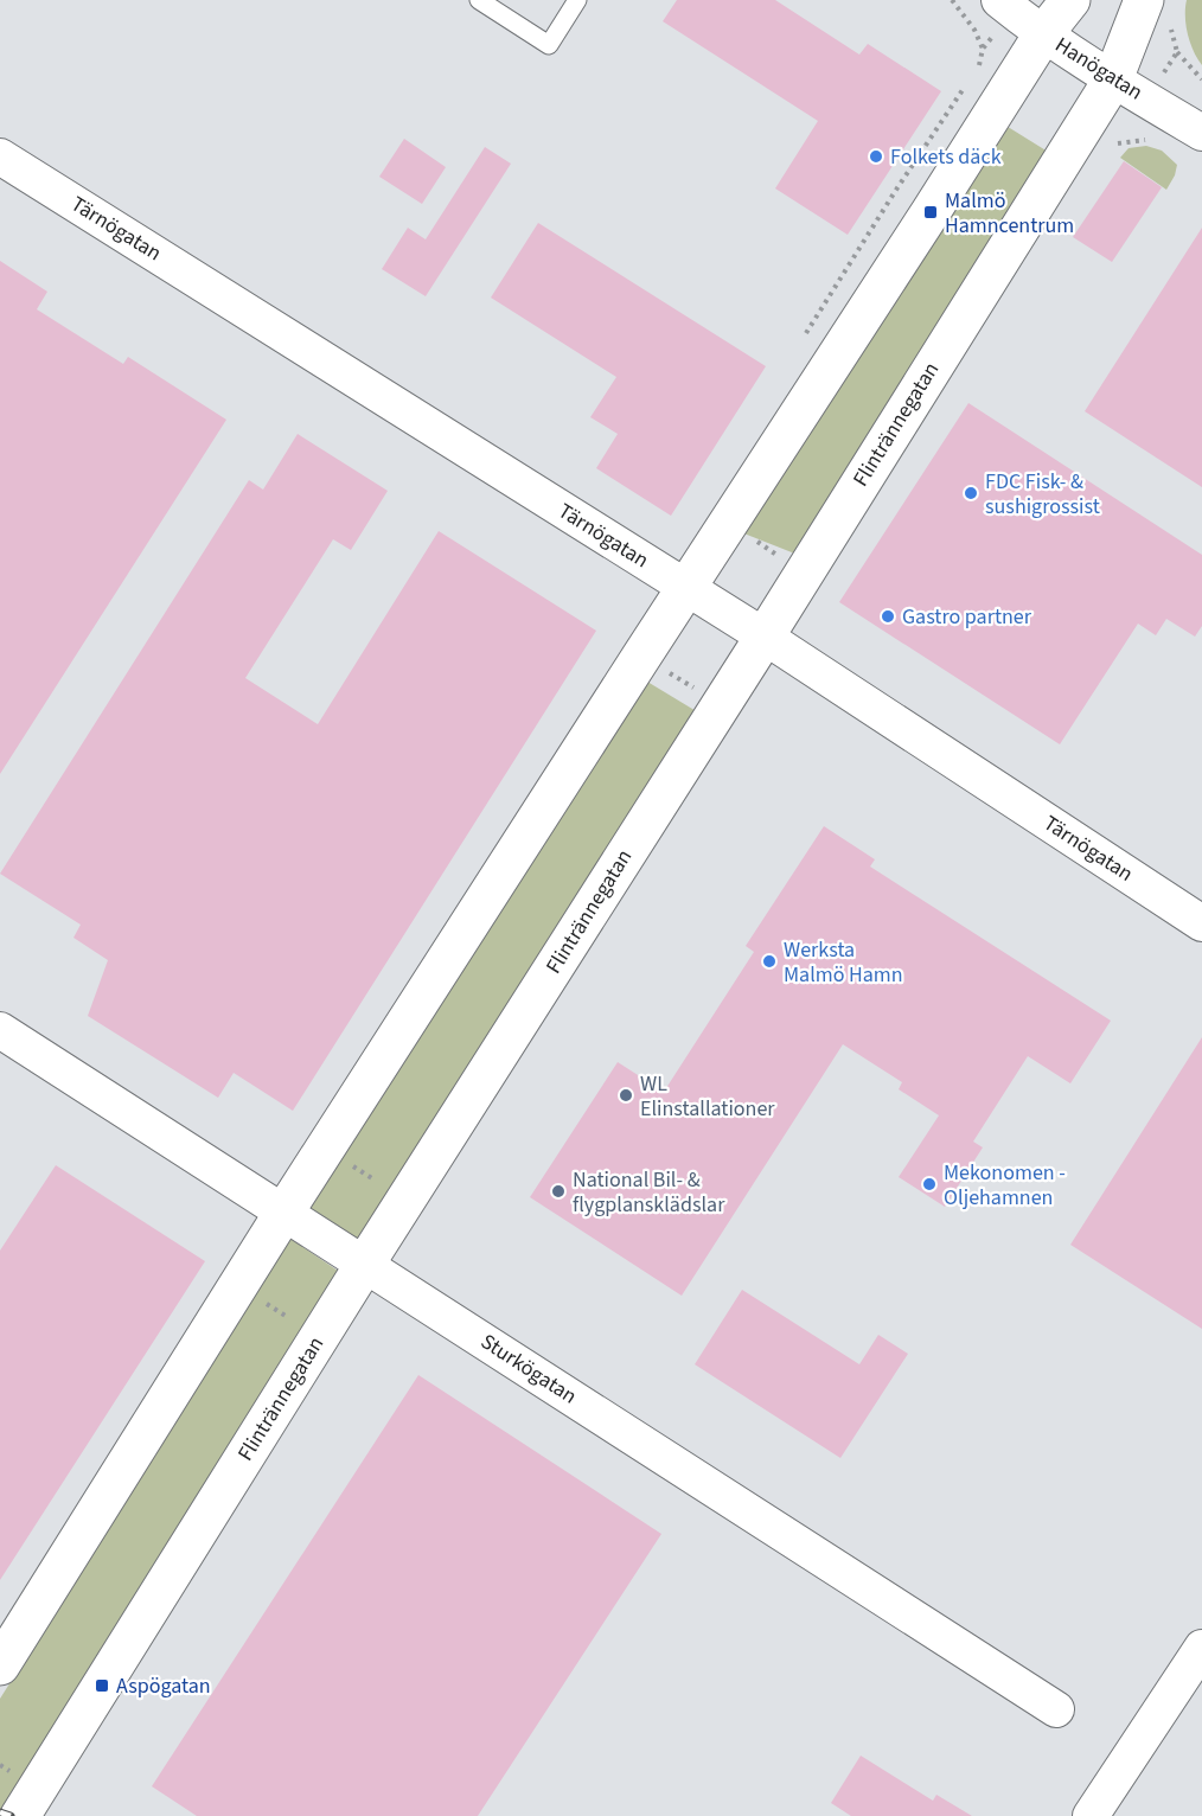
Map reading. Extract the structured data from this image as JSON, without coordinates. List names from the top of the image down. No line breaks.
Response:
{"streets":{"street":["Hanögatan","Tärnögatan","Flintrännegatan","Sturkögatan"]},"crossings":[["Hanögatan","Flintrännegatan"],["Tärnögatan","Flintrännegatan"],["Flintrännegatan","Sturkögatan"]],"places":{"other":["Folkets däck","FDC Fisk- & sushigrossist","Gastro partner","Werksta Malmö Hamn","WL Elinstallationer","Mekonomen - Oljehamnen","National Bil- & flygplansklädslar"],"transit":["Malmö Hamncentrum","Aspögatan"]}}
